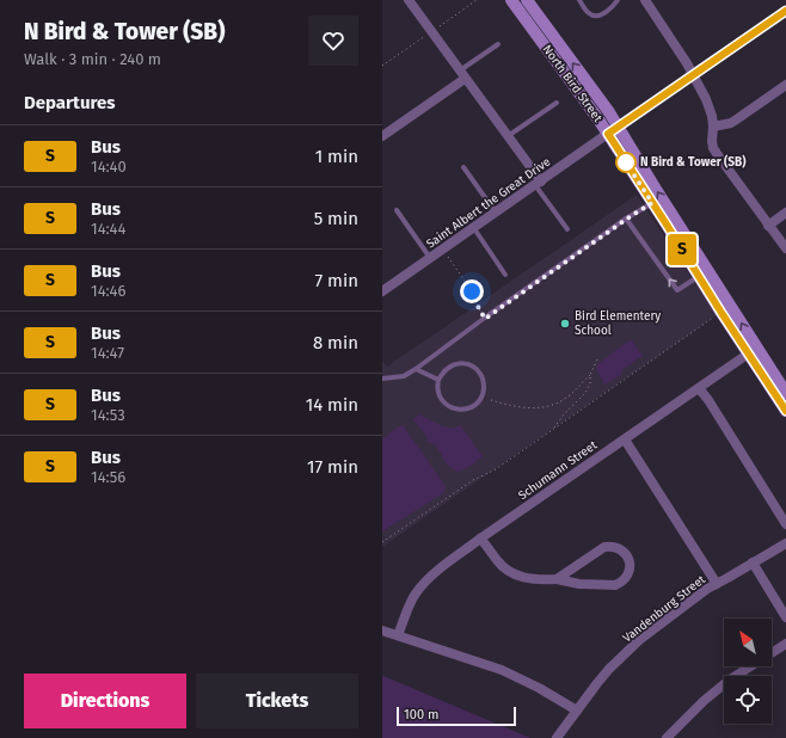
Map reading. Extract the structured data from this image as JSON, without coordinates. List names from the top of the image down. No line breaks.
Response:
{"streets":{"street":["North Bird Street","Saint Albert the Great Drive","Schumann Street","Vandenburg Street"]},"crossings":[["North Bird Street","Saint Albert the Great Drive"],["North Bird Street","Schumann Street"]],"places":["N Bird & Tower (SB)","Bird Elementery School"],"lines":["bus line S"],"scale_bar":"100 m","north":"top left","page":{"heading":[["N Bird & Tower (SB)","Walk · 3 min · 240 m"],"Departures"],"on_map":"S","list":[{"mark":"S","name":"Bus","note":"14:40","value":"1 min"},{"mark":"S","name":"Bus","note":"14:44","value":"5 min"},{"mark":"S","name":"Bus","note":"14:46","value":"7 min"},{"mark":"S","name":"Bus","note":"14:47","value":"8 min"},{"mark":"S","name":"Bus","note":"14:53","value":"14 min"},{"mark":"S","name":"Bus","note":"14:56","value":"17 min"}],"buttons":["Directions","Tickets"],"scale":"100 m"}}
